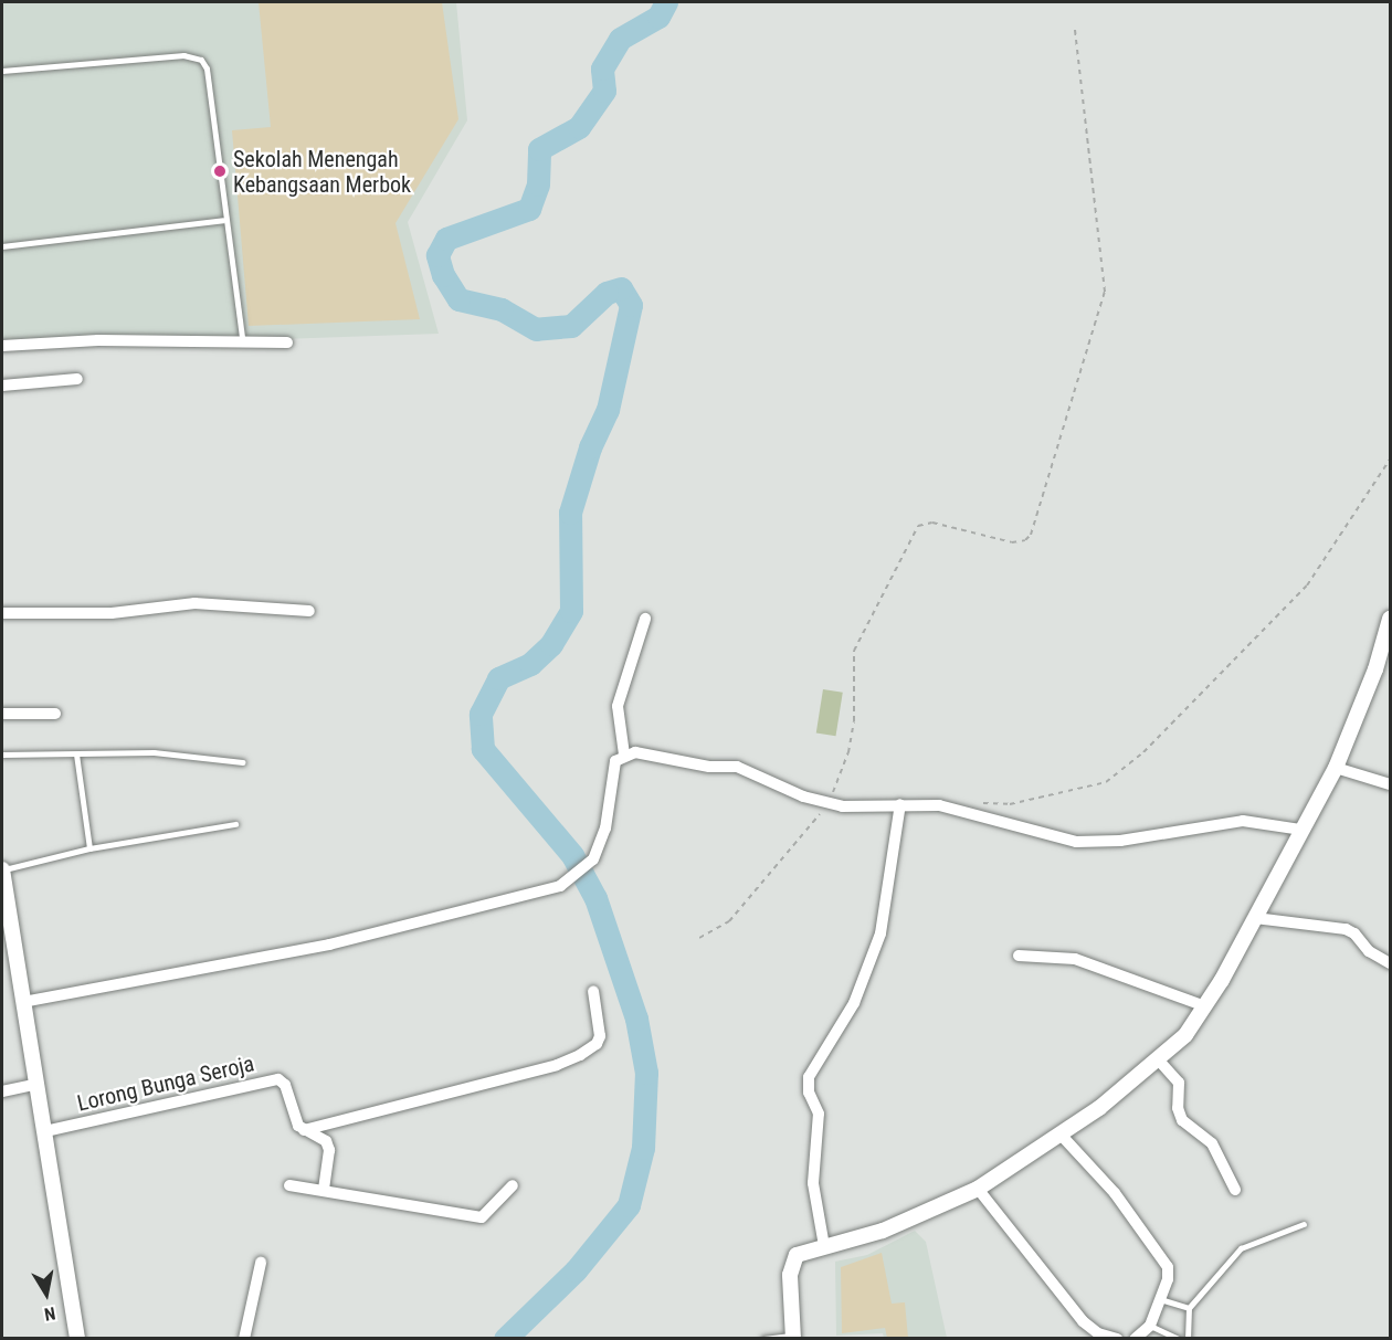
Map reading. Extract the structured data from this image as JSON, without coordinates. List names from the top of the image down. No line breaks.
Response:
{"streets":{"street":["Lorong Bunga Seroja"]},"places":["Sekolah Menengah Kebangsaan Merbok"],"north":"bottom"}
